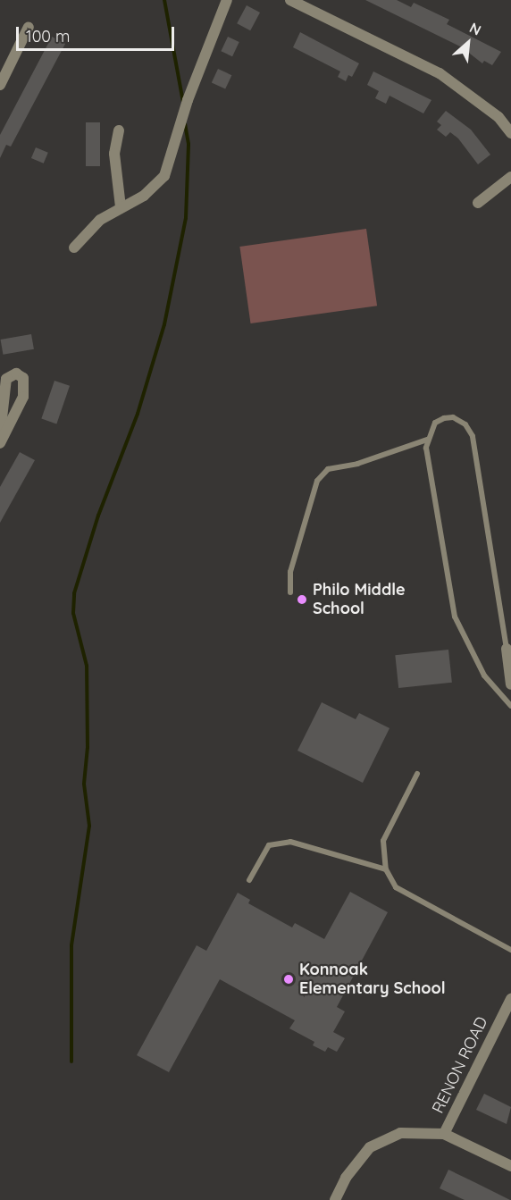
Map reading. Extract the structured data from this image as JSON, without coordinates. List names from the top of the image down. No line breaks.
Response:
{"streets":{"street":["RENON ROAD"]},"places":["Philo Middle School","Konnoak Elementary School"],"scale_bar":"100 m","north":"top right"}
